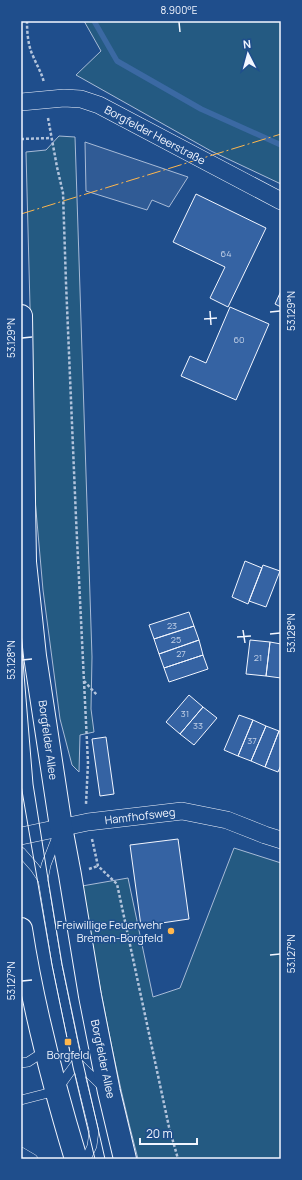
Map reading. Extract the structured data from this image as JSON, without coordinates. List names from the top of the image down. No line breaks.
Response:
{"streets":{"main road":["Borgfelder Allee"],"street":["Borgfelder Heerstraße","Hamfhofsweg"]},"crossings":[["Borgfelder Allee","Hamfhofsweg"]],"places":{"other":["Freiwillige Feuerwehr Bremen-Borgfeld"],"transit":["Borgfeld"]},"house_numbers":["64","60","23","25","27","21","31","33","37"],"scale_bar":"20 m","north":"top","coordinates":["8.900°E","53.129°N","53.128°N","53.127°N"]}
